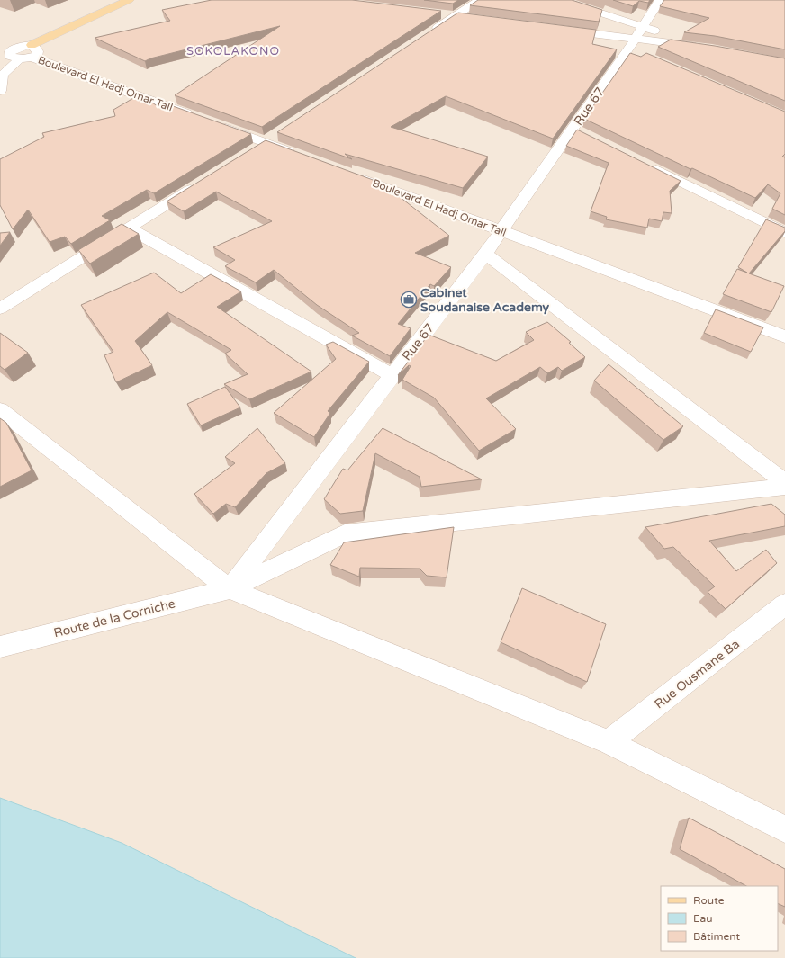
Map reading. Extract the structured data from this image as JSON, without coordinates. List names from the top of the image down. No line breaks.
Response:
{"streets":{"street":["Boulevard El Hadj Omar Tall","Rue 67","Route de la Corniche","Rue Ousmane Ba"]},"crossings":[["Boulevard El Hadj Omar Tall","Rue 67"],["Rue 67","Route de la Corniche"]],"districts":["SOKOLAKONO"],"places":{"office":["Cabinet Soudanaise Academy"]},"legend":["Route","Eau","Bâtiment"]}
